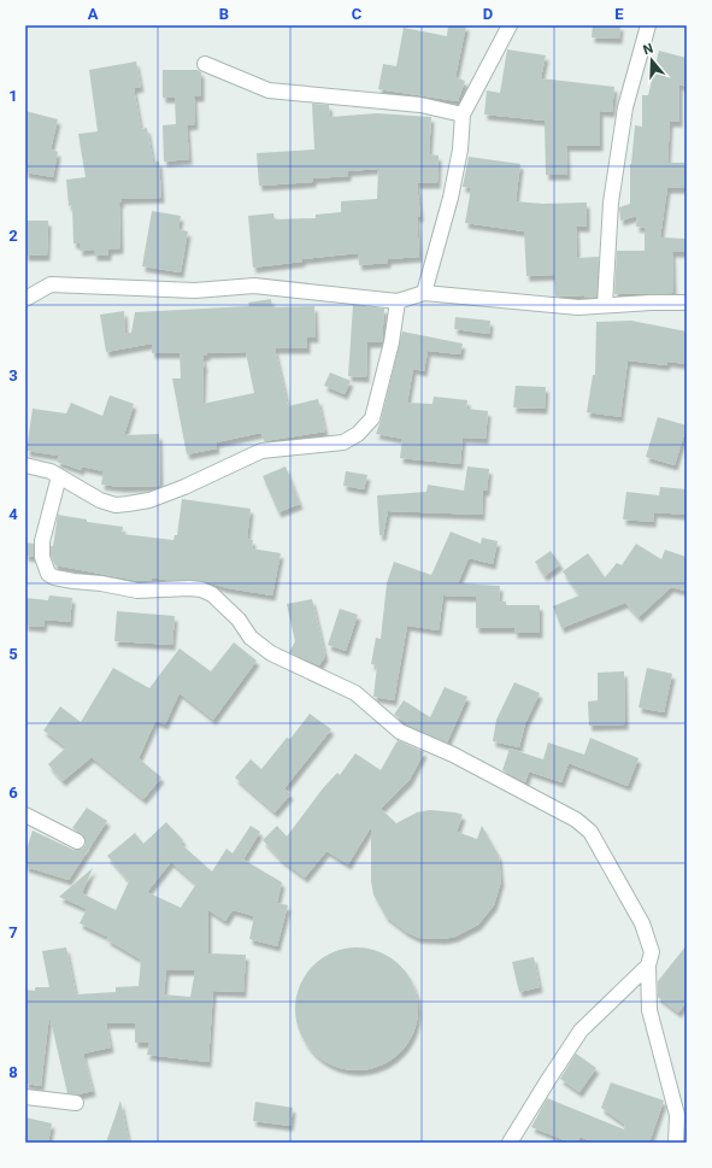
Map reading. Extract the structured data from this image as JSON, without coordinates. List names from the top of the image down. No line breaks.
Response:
{"north":"top","grid":{"columns":["A","B","C","D","E"],"rows":["1","2","3","4","5","6","7","8"]}}
